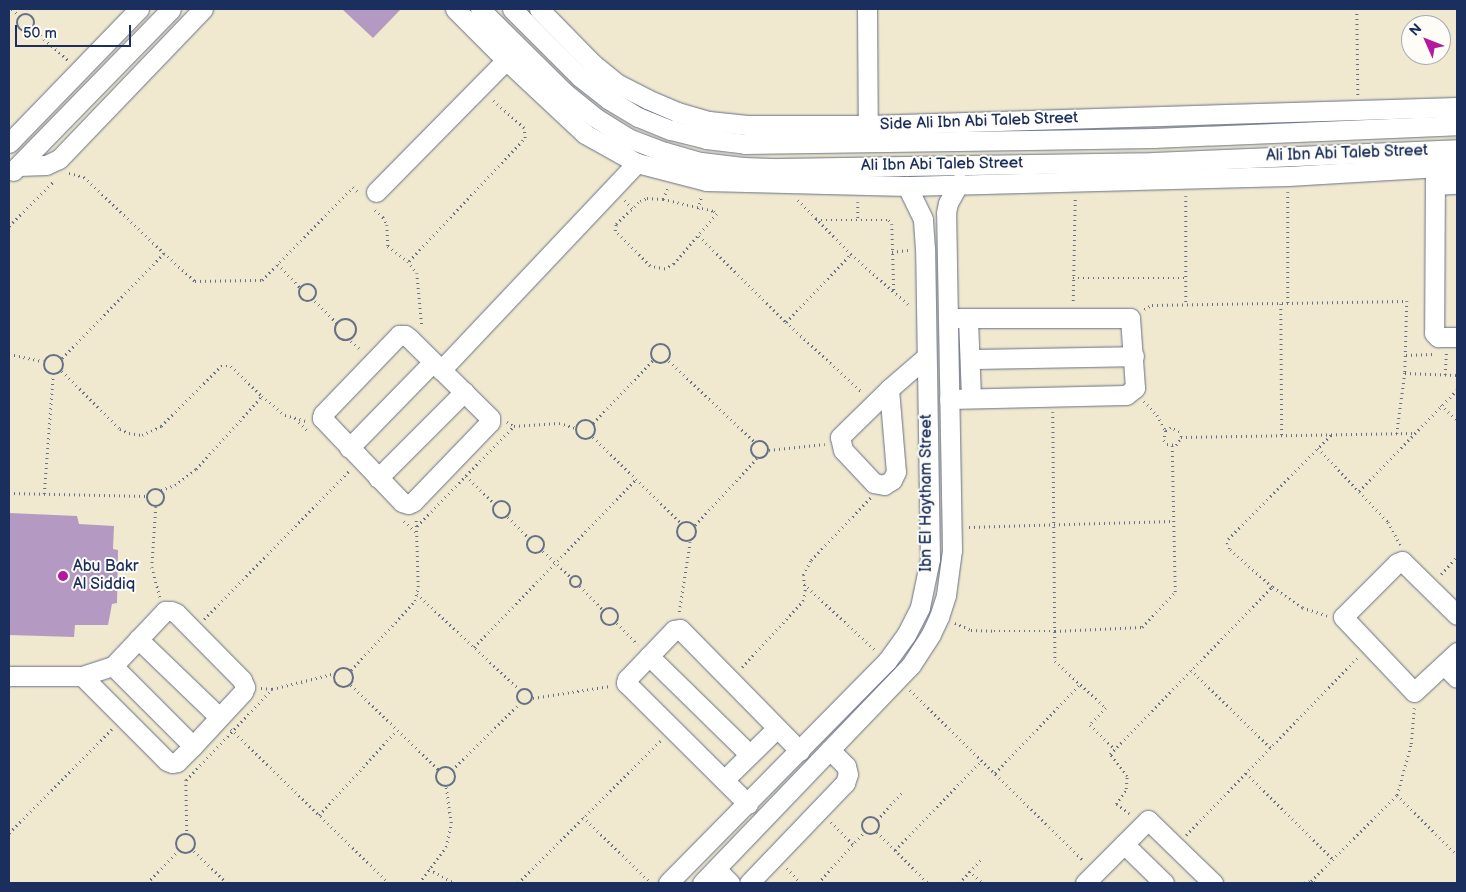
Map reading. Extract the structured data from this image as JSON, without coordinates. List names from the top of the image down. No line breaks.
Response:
{"streets":{"street":["Side Ali Ibn Abi Taleb Street","Ali Ibn Abi Taleb Street","Ibn El Haytham Street"]},"crossings":[["Side Ali Ibn Abi Taleb Street","Ali Ibn Abi Taleb Street"]],"places":["Abu Bakr Al Siddiq"],"scale_bar":"50 m","north":"top left"}
